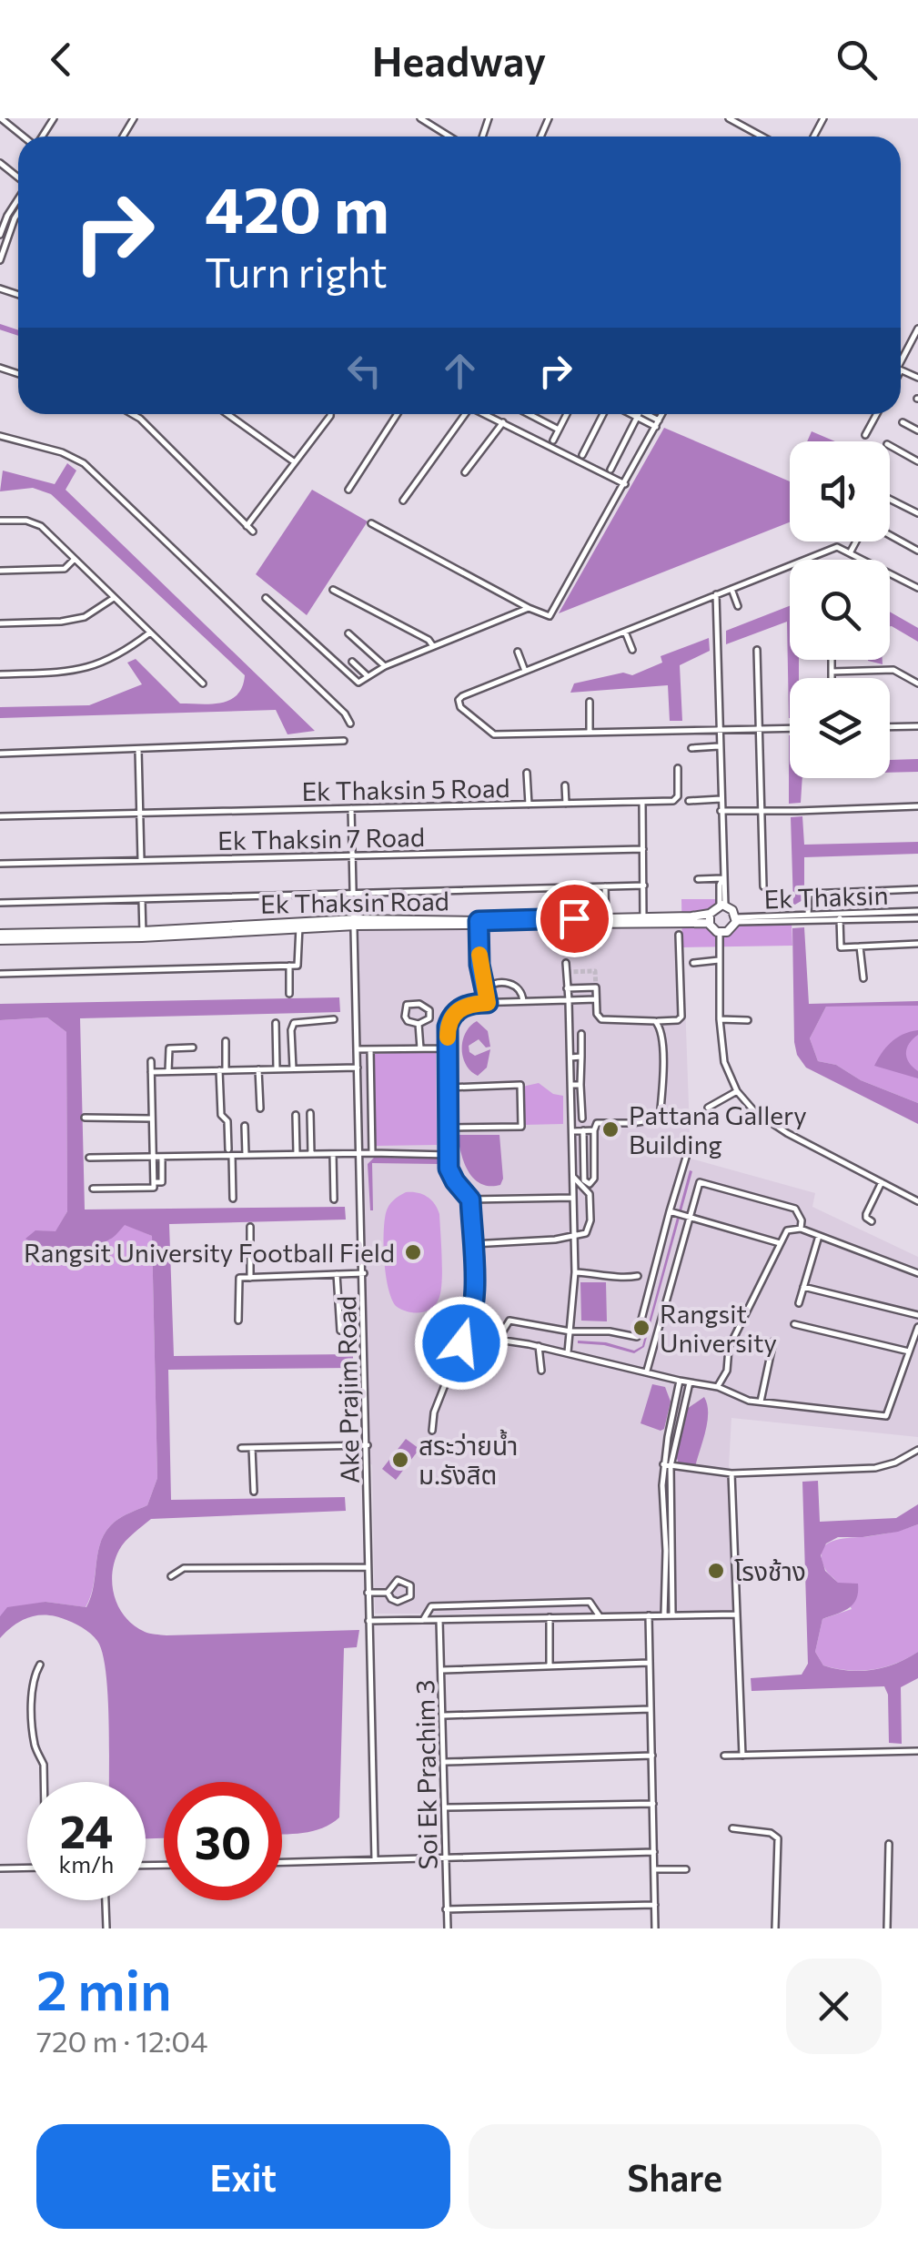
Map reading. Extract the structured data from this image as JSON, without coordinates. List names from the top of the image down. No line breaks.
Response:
{"streets":{"street":["Ek Thaksin 5 Road","Ek Thaksin 7 Road","Ek Thaksin","Ek Thaksin Road","Ake Prajim Road","Soi Ek Prachim 3"]},"crossings":[["Ek Thaksin 5 Road","Ake Prajim Road"],["Ek Thaksin 7 Road","Ake Prajim Road"],["Ek Thaksin","Ek Thaksin Road"],["Ek Thaksin Road","Ake Prajim Road"]],"places":["Pattana Gallery Building","Rangsit University Football Field","Rangsit University","สระว่ายน้ำ ม.รังสิต","โรงช้าง"],"page":{"header":"Headway","turn":["420 m","Turn right"],"speed":"24 km/h","limit":"30","heading":["2 min","720 m · 12:04"],"buttons":["Exit","Share"]}}
